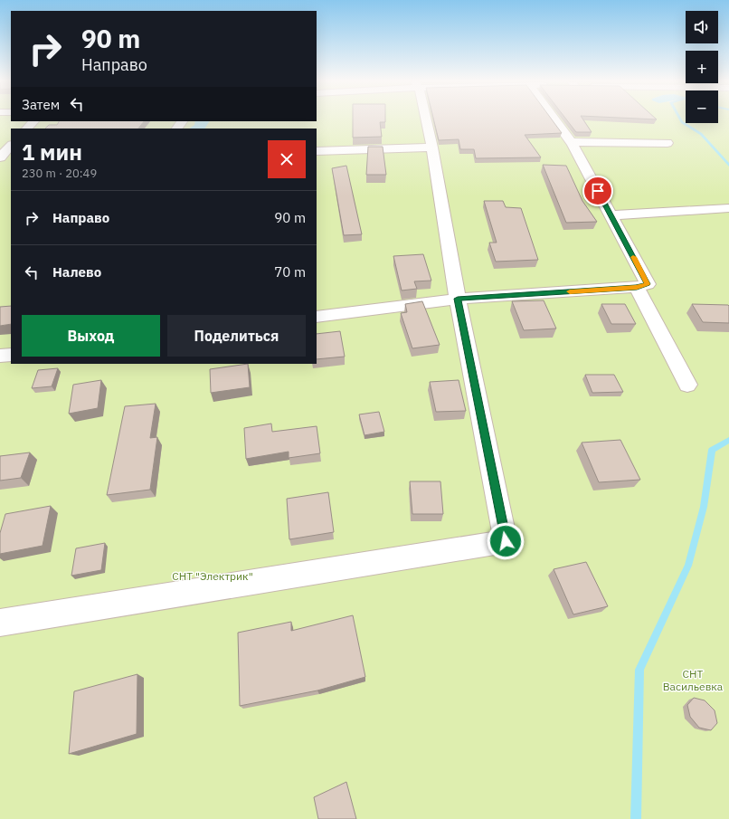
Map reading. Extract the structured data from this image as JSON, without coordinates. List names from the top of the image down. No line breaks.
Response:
{"parks":["СНТ \"Электрик\"","СНТ Васильевка"],"page":{"map_buttons":["+","−"],"turn":["90 m","Направо"],"then":"Затем","heading":["1 мин","230 m · 20:49"],"list":[{"name":"Направо","value":"90 m"},{"name":"Налево","value":"70 m"}],"buttons":["Выход","Поделиться"]}}
